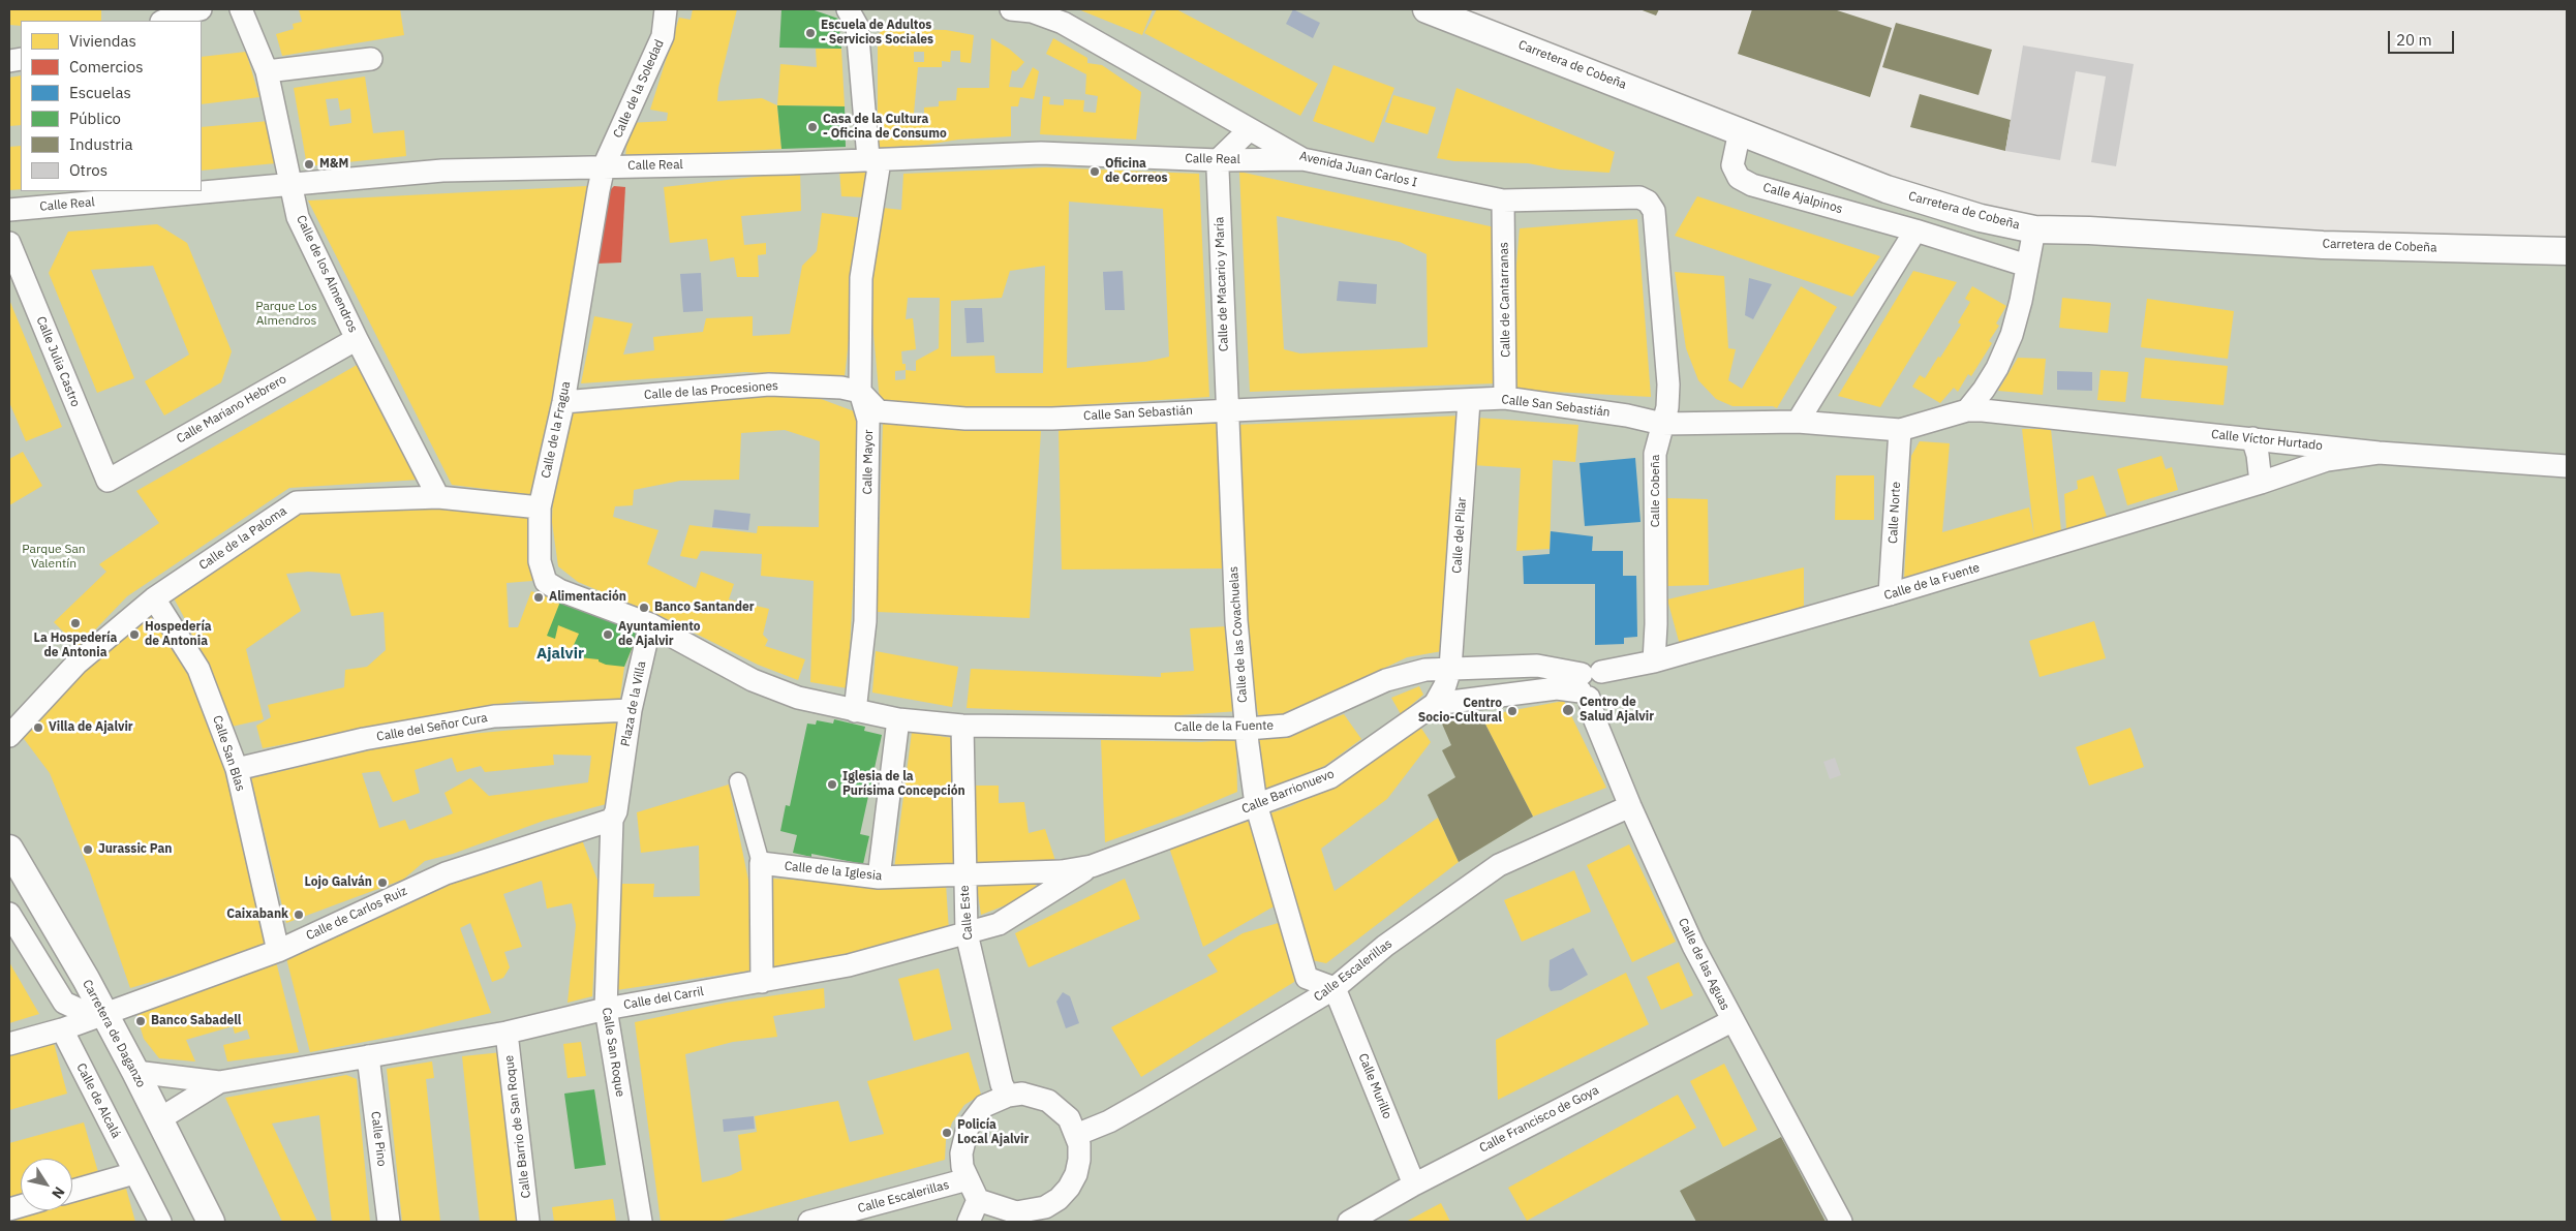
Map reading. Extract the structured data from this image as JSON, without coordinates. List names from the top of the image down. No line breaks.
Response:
{"streets":{"street":["Carretera de Cobeña","Calle de la Soledad","Calle Real","Avenida Juan Carlos I","Calle Ajalpinos","Calle de los Almendros","Calle de Macario y María","Calle de Cantarranas","Calle Julia Castro","Calle de las Procesiones","Calle San Sebastián","Calle Mariano Hebrero","Calle de la Fragua","Calle Víctor Hurtado","Calle Mayor","Calle Cobeña","Calle Norte","Calle del Pilar","Calle de la Paloma","Calle de la Fuente","Calle de las Covachuelas","Plaza de la Villa","Calle del Señor Cura","Calle San Blas","Calle Barrionuevo","Calle de la Iglesia","Calle Este","Calle de Carlos Ruiz","Calle de las Aguas","Calle Escalerillas","Calle del Carril","Carretera de Daganzo","Calle San Roque","Calle Murillo","Calle de Alcalá","Calle Francisco de Goya","Calle Barrio de San Roque","Calle Pino"]},"crossings":[["Carretera de Cobeña","Calle Ajalpinos"],["Calle de la Soledad","Calle Real"],["Calle de la Soledad","Calle de la Fragua"],["Calle Real","Avenida Juan Carlos I"],["Calle Real","Calle de los Almendros"],["Calle Real","Calle de Macario y María"],["Calle Real","Calle de la Fragua"],["Calle Real","Calle Mayor"],["Avenida Juan Carlos I","Calle de Cantarranas"],["Avenida Juan Carlos I","Calle Cobeña"],["Calle de los Almendros","Calle Mariano Hebrero"],["Calle de los Almendros","Calle de la Paloma"],["Calle de Macario y María","Calle San Sebastián"],["Calle de Macario y María","Calle de las Covachuelas"],["Calle de Cantarranas","Calle San Sebastián"],["Calle Julia Castro","Calle Mariano Hebrero"],["Calle de las Procesiones","Calle San Sebastián"],["Calle de las Procesiones","Calle de la Fragua"],["Calle de las Procesiones","Calle Mayor"],["Calle San Sebastián","Calle Víctor Hurtado"],["Calle San Sebastián","Calle Mayor"],["Calle San Sebastián","Calle Cobeña"],["Calle San Sebastián","Calle Norte"],["Calle San Sebastián","Calle del Pilar"],["Calle San Sebastián","Calle de las Covachuelas"],["Calle de la Fragua","Calle de la Paloma"],["Calle de la Fragua","Plaza de la Villa"],["Calle Víctor Hurtado","Calle de la Fuente"],["Calle Mayor","Calle de la Fuente"],["Calle Cobeña","Calle de la Fuente"],["Calle Norte","Calle de la Fuente"],["Calle del Pilar","Calle de la Fuente"],["Calle del Pilar","Calle Barrionuevo"],["Calle de la Paloma","Calle San Blas"],["Calle de la Fuente","Calle de las Covachuelas"],["Calle de la Fuente","Calle Barrionuevo"],["Calle de la Fuente","Calle Este"],["Calle de la Fuente","Calle de las Aguas"],["Calle de las Covachuelas","Calle Barrionuevo"],["Calle de las Covachuelas","Calle Escalerillas"],["Calle de las Covachuelas","Calle Murillo"],["Plaza de la Villa","Calle del Señor Cura"],["Plaza de la Villa","Calle de Carlos Ruiz"],["Plaza de la Villa","Calle San Roque"],["Calle del Señor Cura","Calle San Blas"],["Calle San Blas","Calle de Carlos Ruiz"],["Calle Barrionuevo","Calle de la Iglesia"],["Calle Barrionuevo","Calle del Carril"],["Calle de la Iglesia","Calle Este"],["Calle de la Iglesia","Calle del Carril"],["Calle Este","Calle Escalerillas"],["Calle Este","Calle del Carril"],["Calle de Carlos Ruiz","Carretera de Daganzo"],["Calle de Carlos Ruiz","Calle San Roque"],["Calle de las Aguas","Calle Escalerillas"],["Calle de las Aguas","Calle Francisco de Goya"],["Calle Escalerillas","Calle Murillo"],["Calle del Carril","Carretera de Daganzo"],["Calle del Carril","Calle San Roque"],["Calle del Carril","Calle Barrio de San Roque"],["Calle del Carril","Calle Pino"],["Calle Murillo","Calle Francisco de Goya"]],"districts":["Ajalvir"],"parks":["Parque Los Almendros","Parque San Valentín"],"places":["Escuela de Adultos - Servicios Sociales","Casa de la Cultura - Oficina de Consumo","M&M","Oficina de Correos","Alimentación","Banco Santander","La Hospedería de Antonia","Hospedería de Antonia","Ayuntamiento de Ajalvir","Centro de Salud Ajalvir","Centro Socio-Cultural","Villa de Ajalvir","Iglesia de la Purísima Concepción","Jurassic Pan","Lojo Galván","Caixabank","Banco Sabadell","Policía Local Ajalvir"],"legend":["Viviendas","Comercios","Escuelas","Público","Industria","Otros"],"scale_bar":"20 m","north":"bottom right"}
